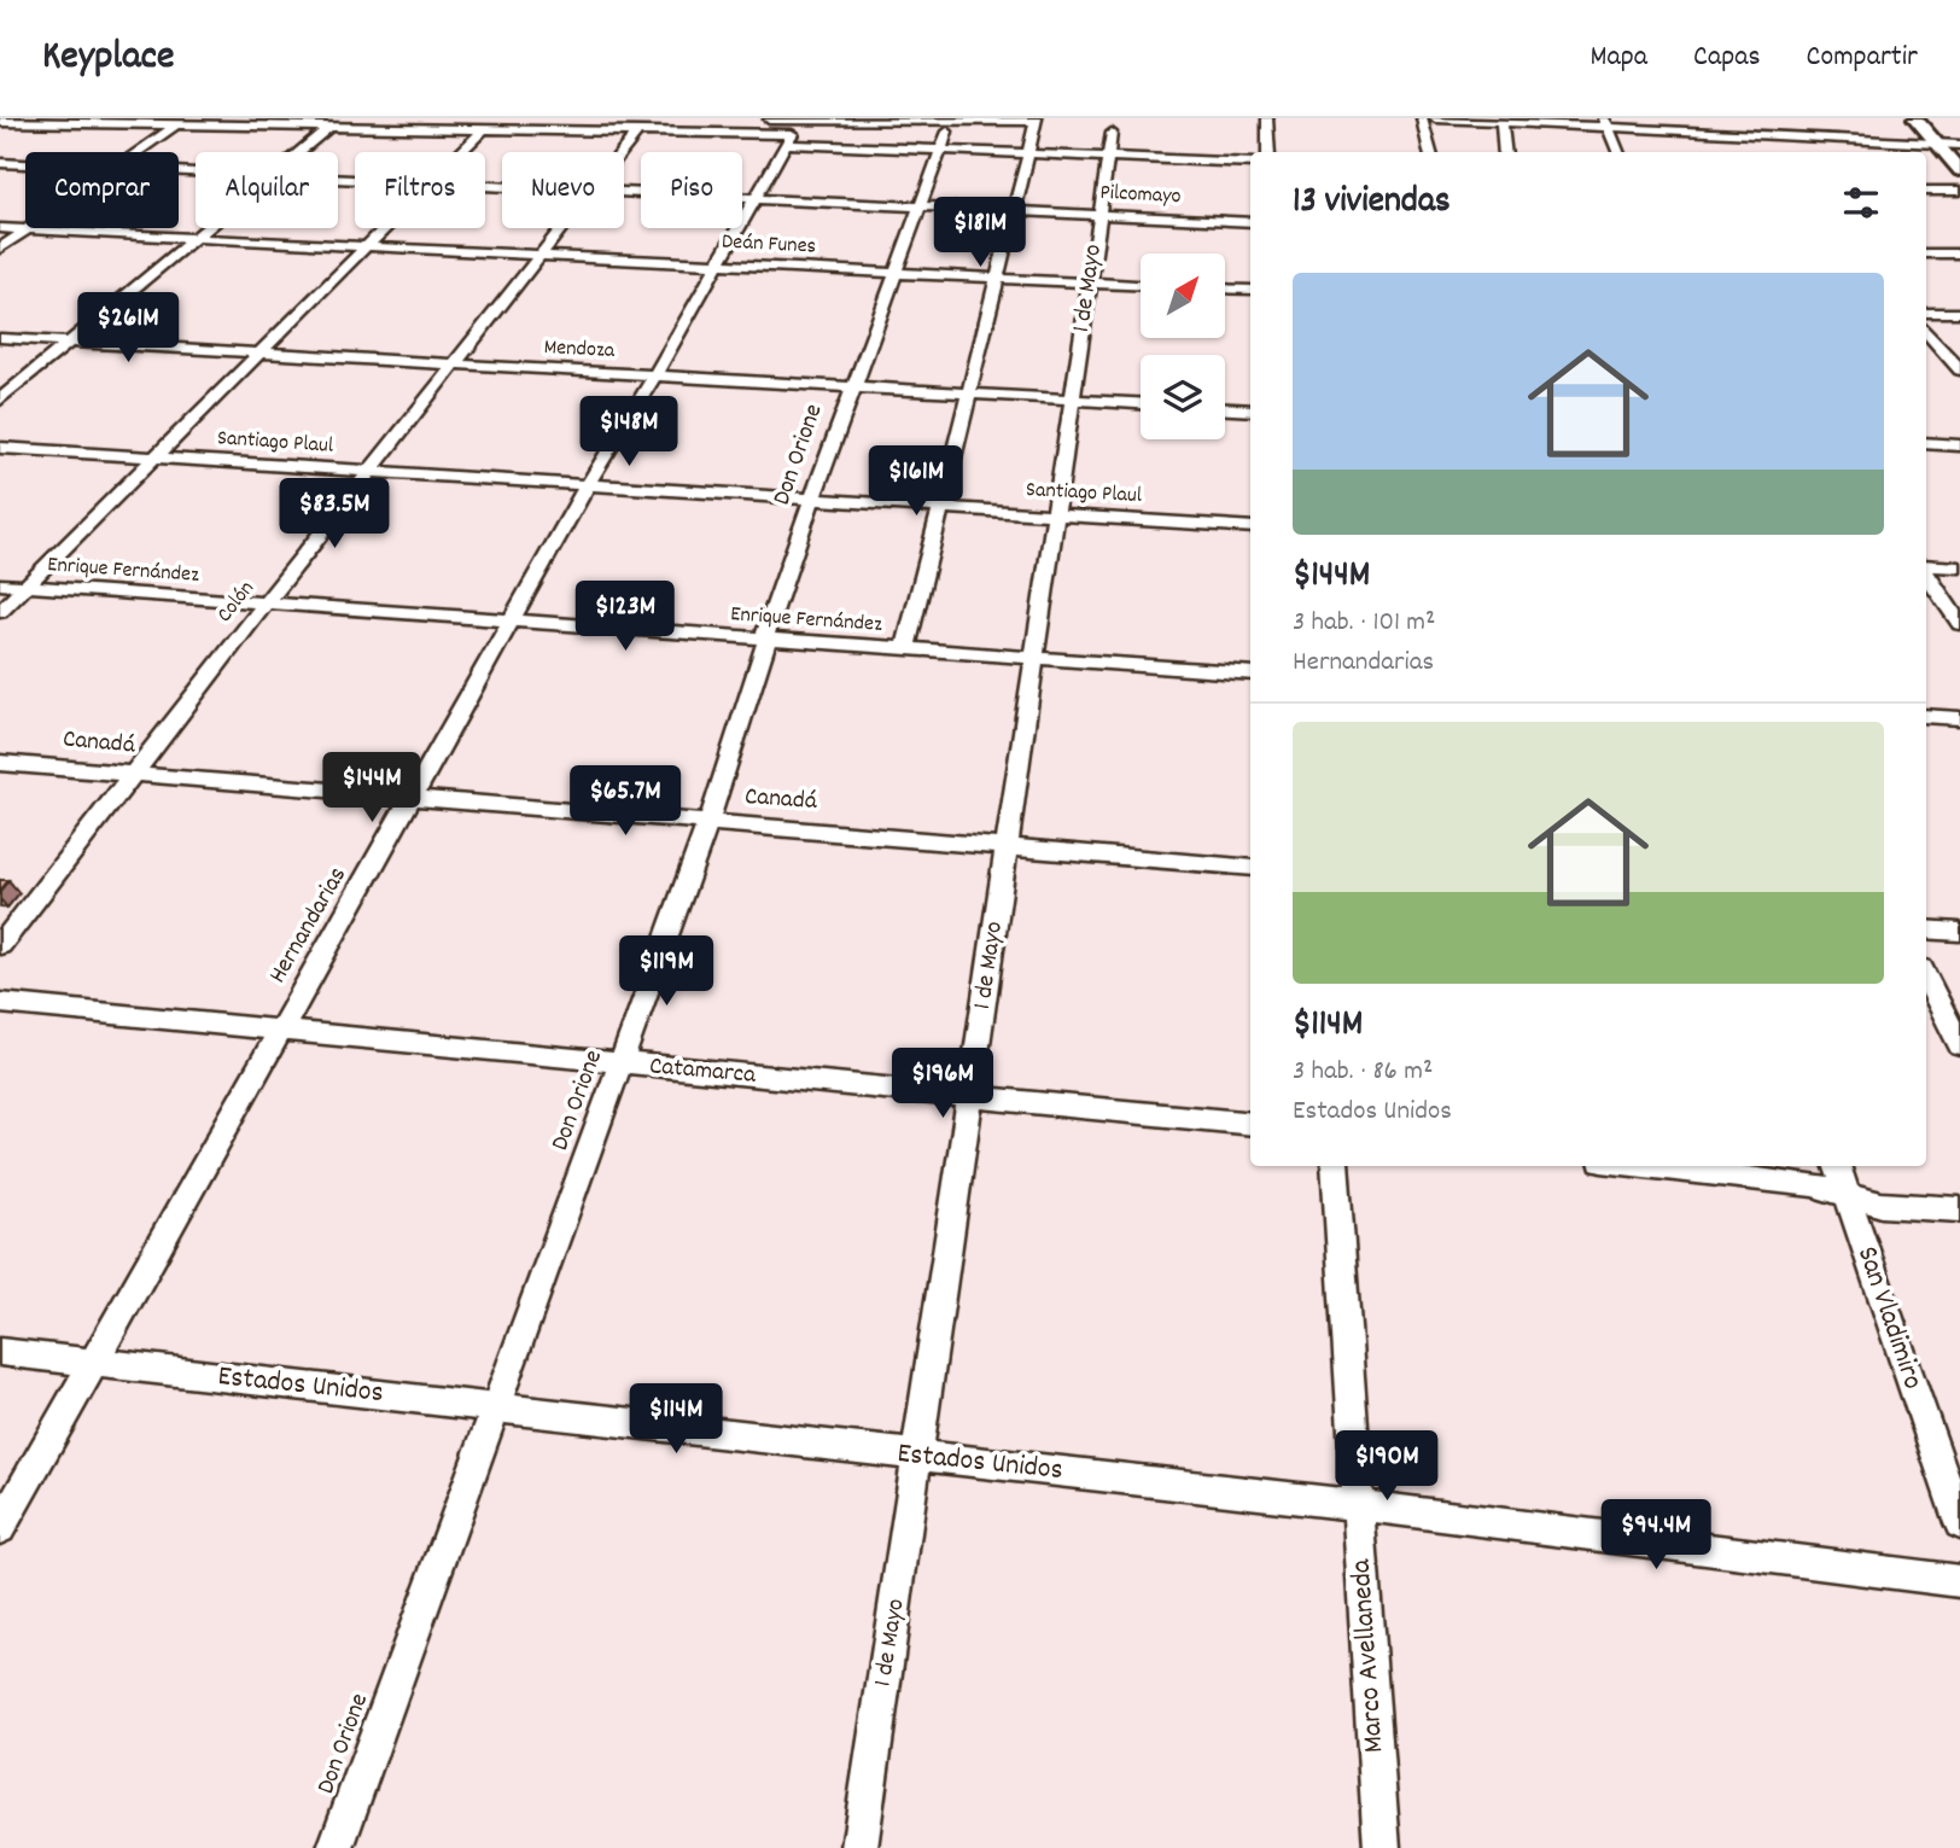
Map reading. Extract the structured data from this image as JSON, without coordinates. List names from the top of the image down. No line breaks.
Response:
{"streets":{"street":["Pilcomayo","Deán Funes","1 de Mayo","Mendoza","Santiago Plaul","Don Orione","Enrique Fernández","Colón","Canadá","Hernandarias","Catamarca","San Vladimiro","Estados Unidos","Marco Avellaneda"]},"crossings":[["Pilcomayo","1 de Mayo"],["Pilcomayo","Don Orione"],["Pilcomayo","Hernandarias"],["Deán Funes","1 de Mayo"],["Deán Funes","Don Orione"],["Deán Funes","Colón"],["Deán Funes","Hernandarias"],["1 de Mayo","Mendoza"],["1 de Mayo","Santiago Plaul"],["1 de Mayo","Enrique Fernández"],["1 de Mayo","Canadá"],["1 de Mayo","Catamarca"],["1 de Mayo","Estados Unidos"],["Mendoza","Don Orione"],["Mendoza","Colón"],["Mendoza","Hernandarias"],["Santiago Plaul","Don Orione"],["Santiago Plaul","Colón"],["Santiago Plaul","Hernandarias"],["Don Orione","Enrique Fernández"],["Don Orione","Canadá"],["Don Orione","Catamarca"],["Don Orione","Estados Unidos"],["Enrique Fernández","Colón"],["Enrique Fernández","Hernandarias"],["Colón","Canadá"],["Canadá","Hernandarias"],["Hernandarias","Catamarca"],["Hernandarias","Estados Unidos"],["Estados Unidos","Marco Avellaneda"]],"north":"top right","page":{"header":"Keyplace","nav":["Mapa","Capas","Compartir"],"chip":["Comprar","Alquilar","Filtros","Nuevo","Piso"],"heading":"13 viviendas","price":["$181M","$261M","$148M","$161M","$83.5M","$123M","$144M","$65.7M","$119M","$196M","$114M","$190M","$94.4M"],"list":[{"name":"$144M","note":"3 hab. · 101 m² · Hernandarias"},{"name":"$114M","note":"3 hab. · 86 m² · Estados Unidos"}]}}
